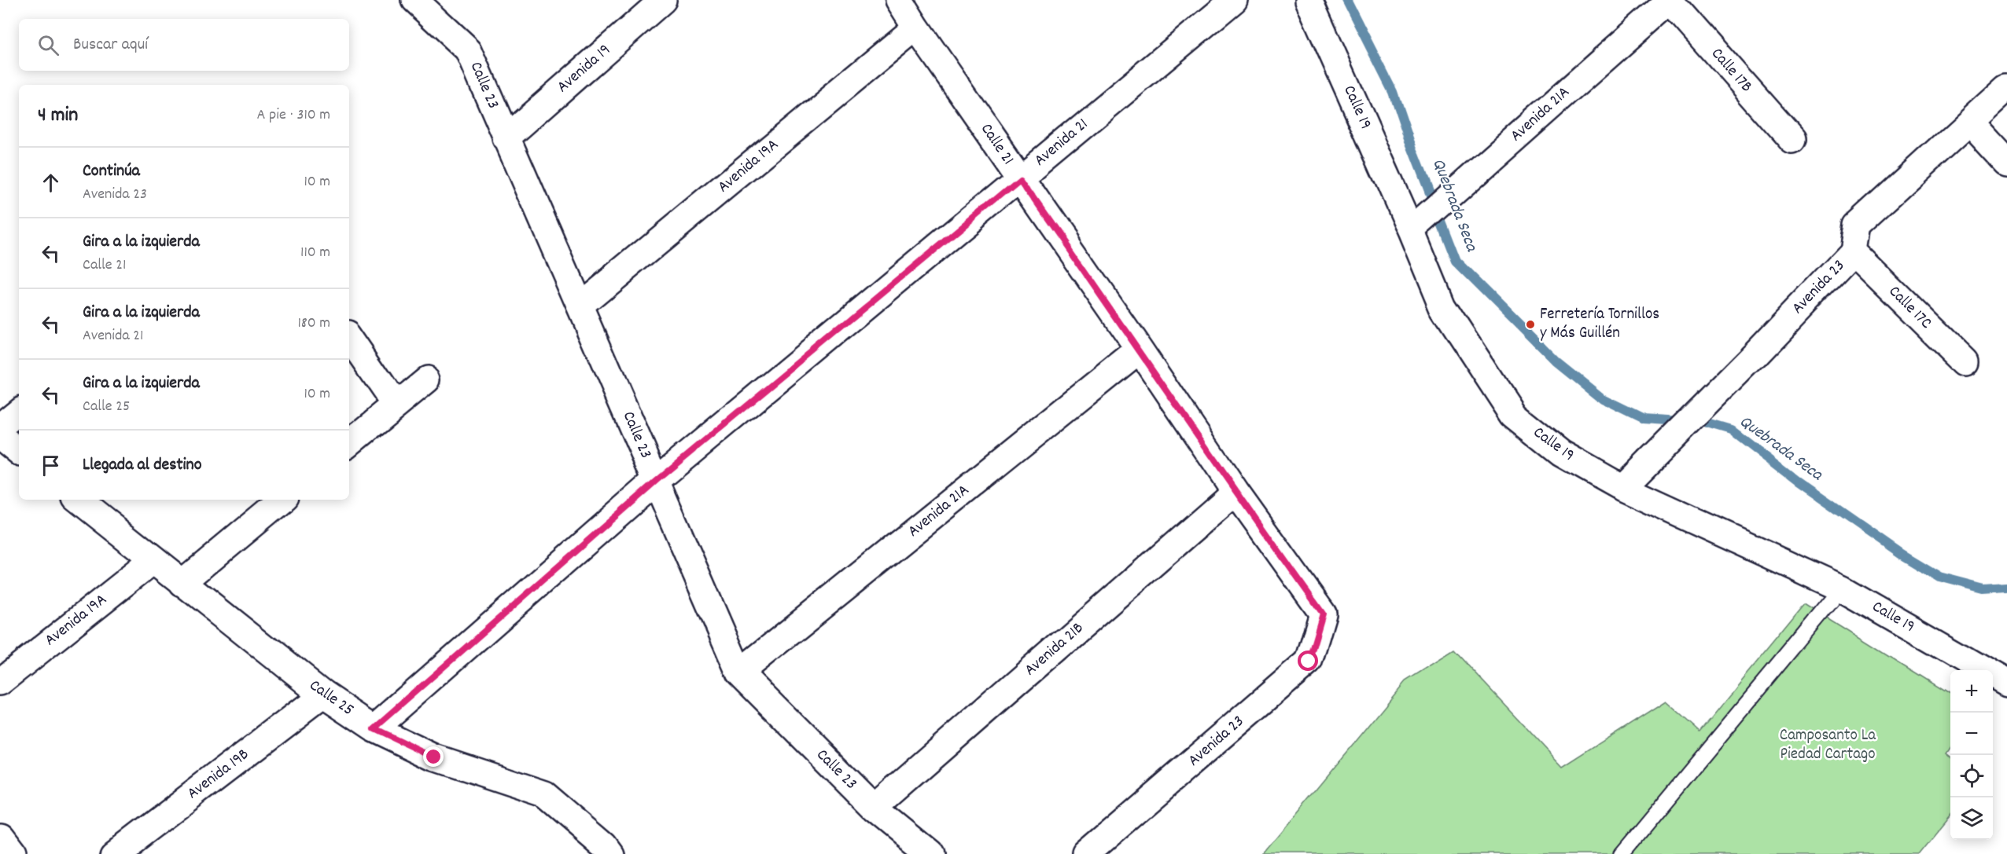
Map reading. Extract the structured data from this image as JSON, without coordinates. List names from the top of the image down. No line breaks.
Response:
{"streets":{"street":["Avenida 19","Calle 17B","Calle 23","Calle 19","Avenida 21A","Avenida 21","Calle 21","Avenida 19A","Avenida 23","Calle 17C","Avenida 21B","Calle 25","Avenida 19B"]},"crossings":[["Avenida 19","Calle 23"],["Calle 17B","Avenida 21A"],["Calle 23","Avenida 21A"],["Calle 23","Avenida 21"],["Calle 23","Avenida 19A"],["Calle 23","Avenida 21B"],["Calle 19","Avenida 21A"],["Calle 19","Avenida 23"],["Avenida 21A","Calle 21"],["Avenida 21","Calle 21"],["Avenida 21","Calle 25"],["Calle 21","Avenida 19A"],["Calle 21","Avenida 23"],["Calle 21","Avenida 21B"],["Avenida 19A","Calle 25"],["Avenida 23","Calle 17C"],["Calle 25","Avenida 19B"]],"water":["Quebrada Seca"],"parks":["Camposanto La Piedad Cartago"],"places":["Ferretería Tornillos y Más Guillén"],"page":{"search":"Buscar aquí","heading":["4 min","A pie · 310 m"],"list":[["Continúa","Avenida 23","10 m"],["Gira a la izquierda","Calle 21","110 m"],["Gira a la izquierda","Avenida 21","180 m"],["Gira a la izquierda","Calle 25","10 m"],"Llegada al destino"],"map_buttons":["+","−"]}}
